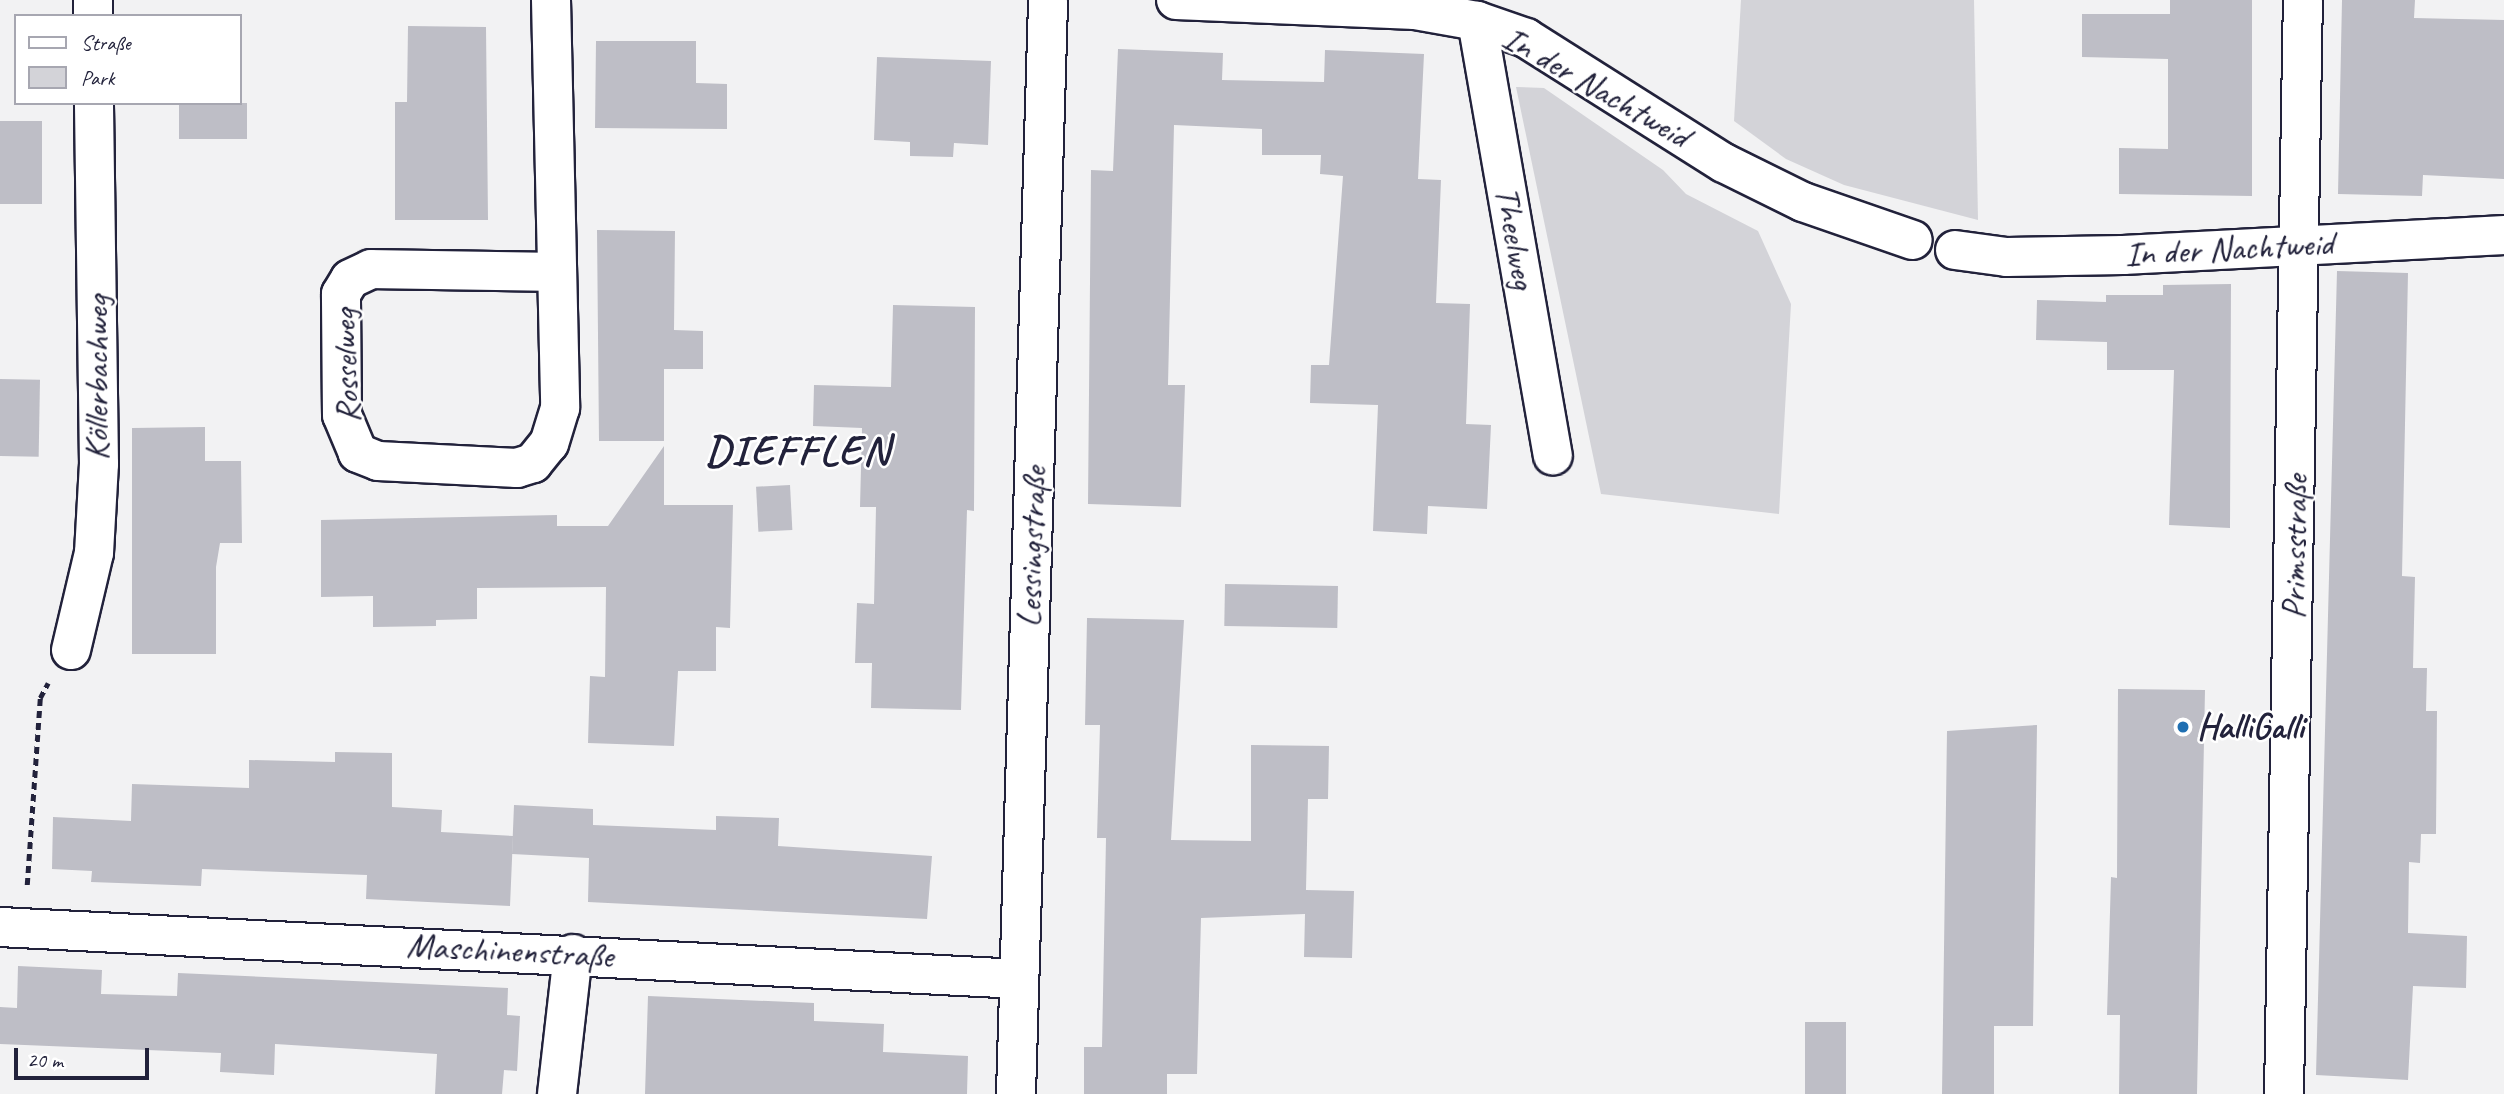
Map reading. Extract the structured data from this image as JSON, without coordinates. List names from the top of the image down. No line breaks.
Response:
{"streets":{"street":["In der Nachtweid","Theelweg","Rosselweg","Köllerbachweg","Lessingstraße","Primsstraße","Maschinenstraße"]},"crossings":[["In der Nachtweid","Theelweg"],["In der Nachtweid","Primsstraße"],["Lessingstraße","Maschinenstraße"]],"districts":["DIEFFLEN"],"places":["HalliGalli"],"legend":["Straße","Park"],"scale_bar":"20 m"}
